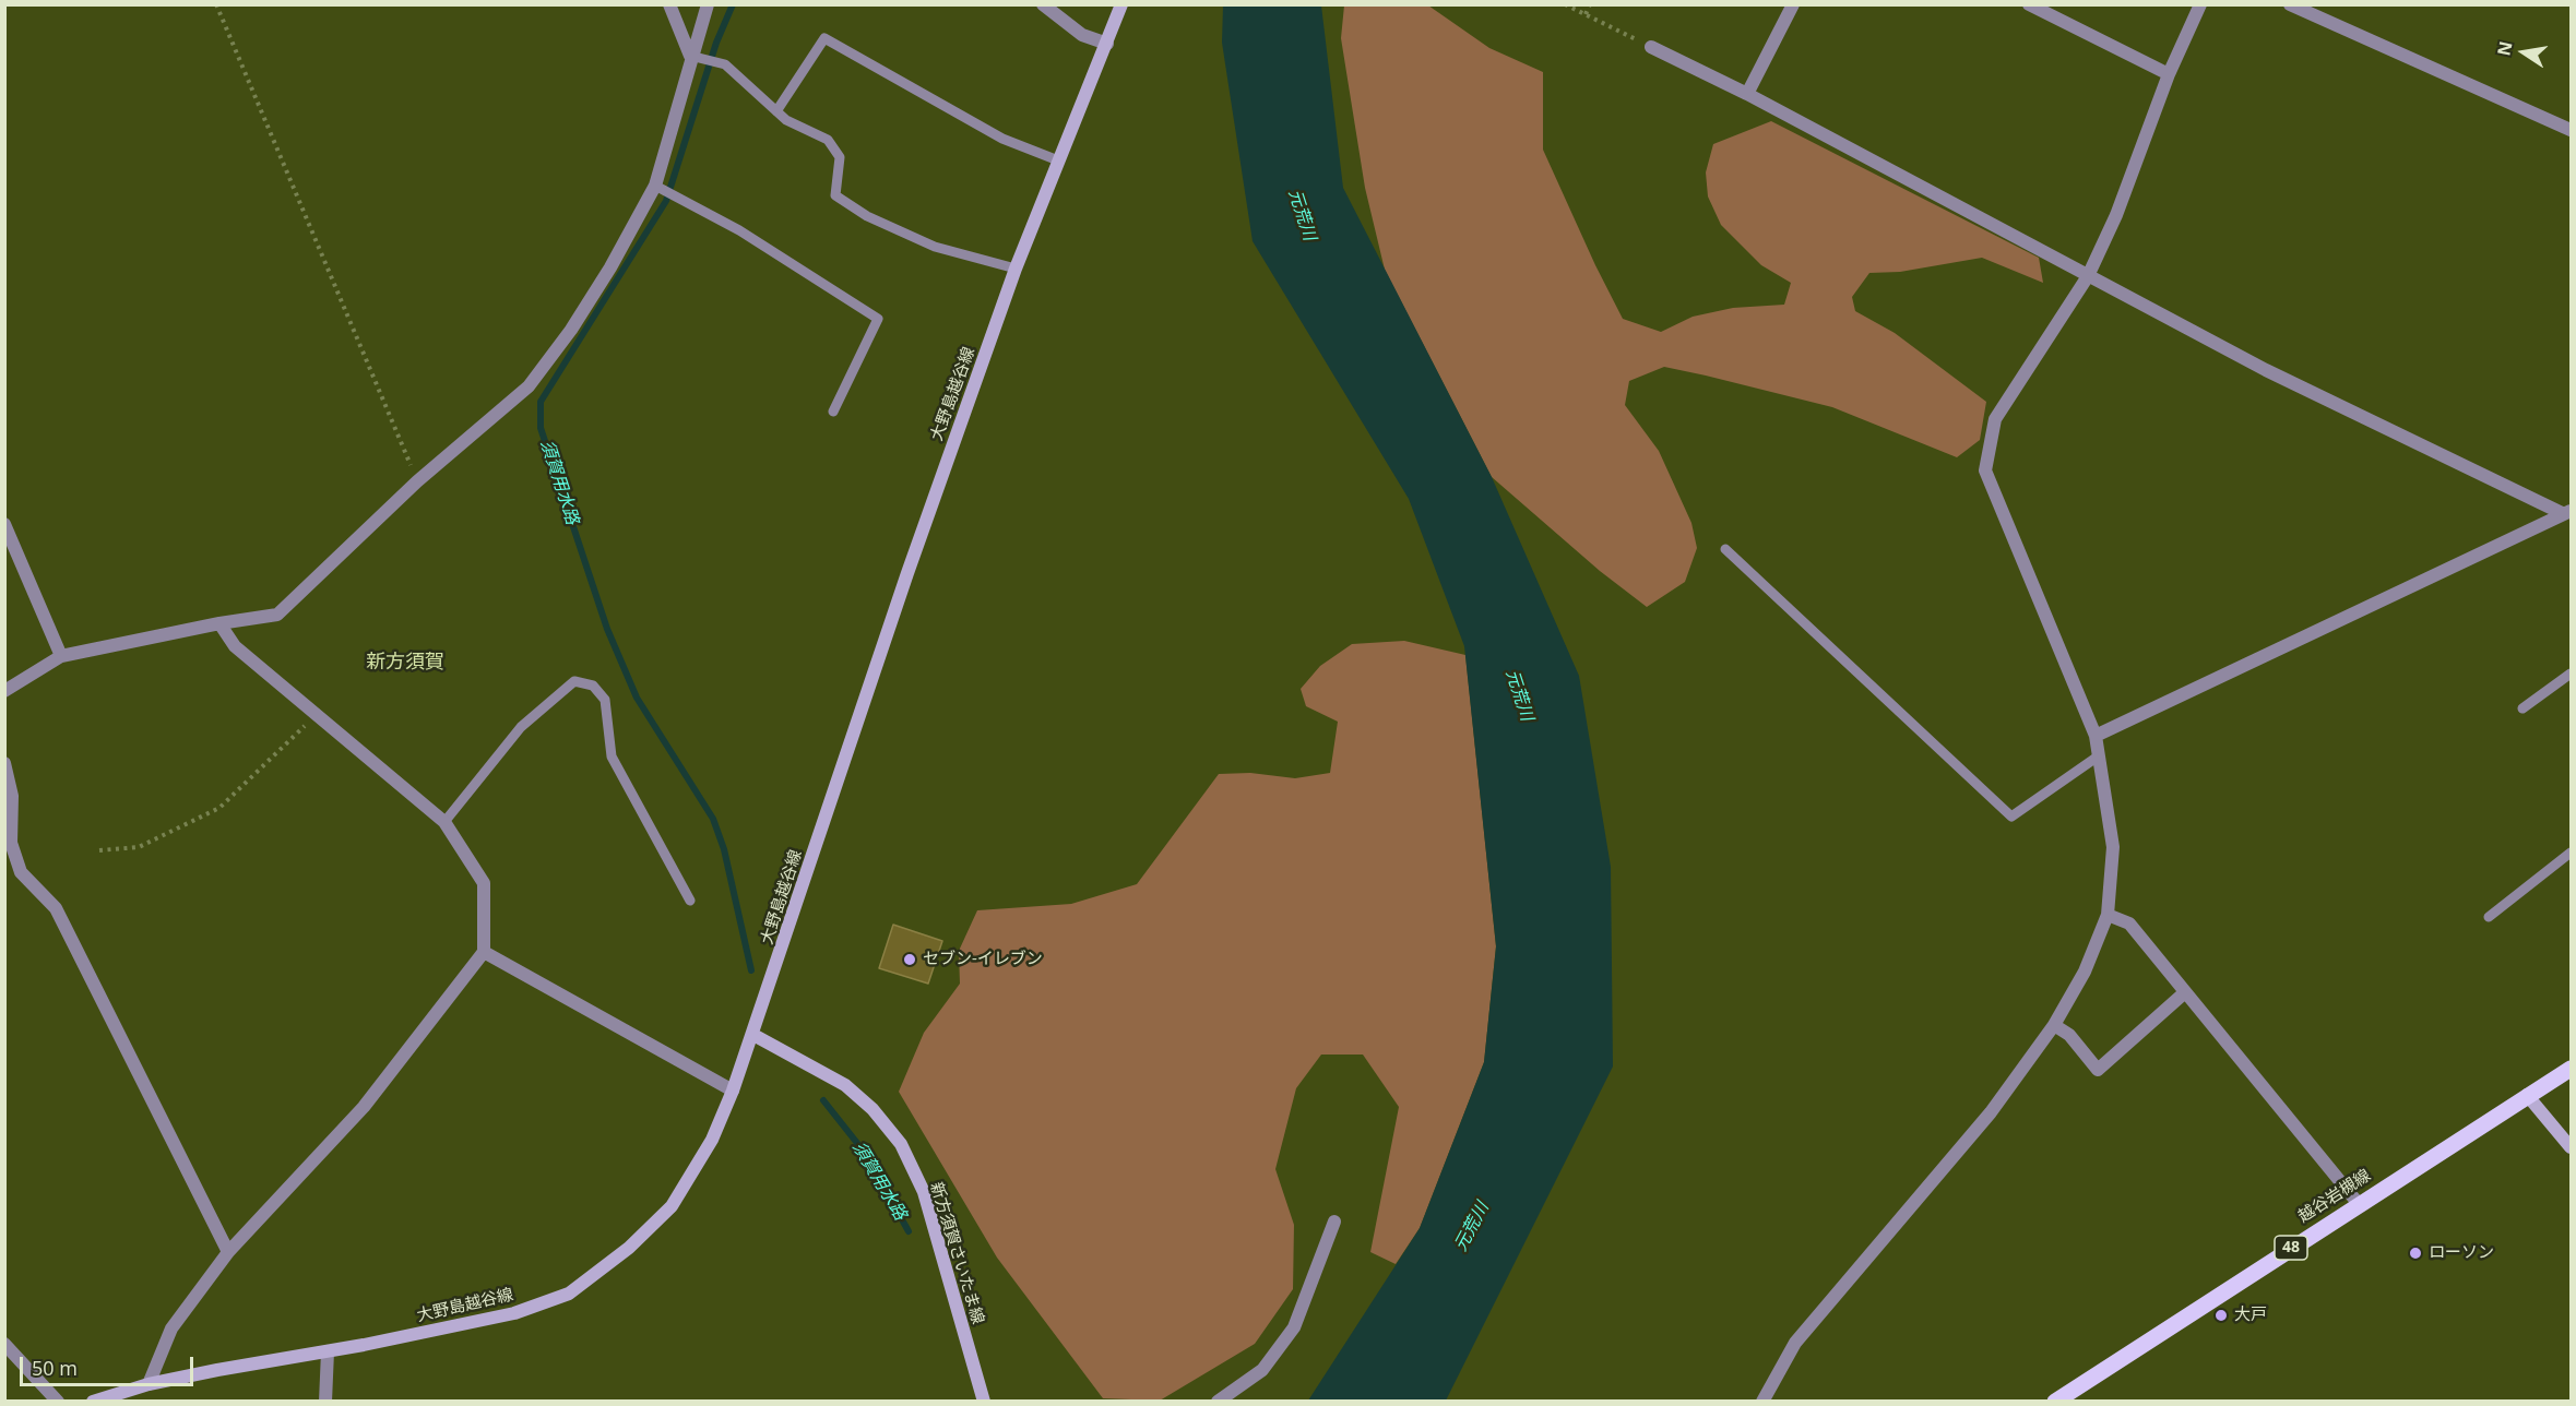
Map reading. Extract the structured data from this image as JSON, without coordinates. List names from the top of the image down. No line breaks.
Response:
{"streets":{"main road":["大野島越谷線","越谷岩槻線","48","新方須賀さいたま線"]},"crossings":[["大野島越谷線","新方須賀さいたま線"]],"districts":["新方須賀"],"water":["元荒川","須賀用水路"],"places":["セブン-イレブン","ローソン","大戸"],"scale_bar":"50 m","north":"left"}
